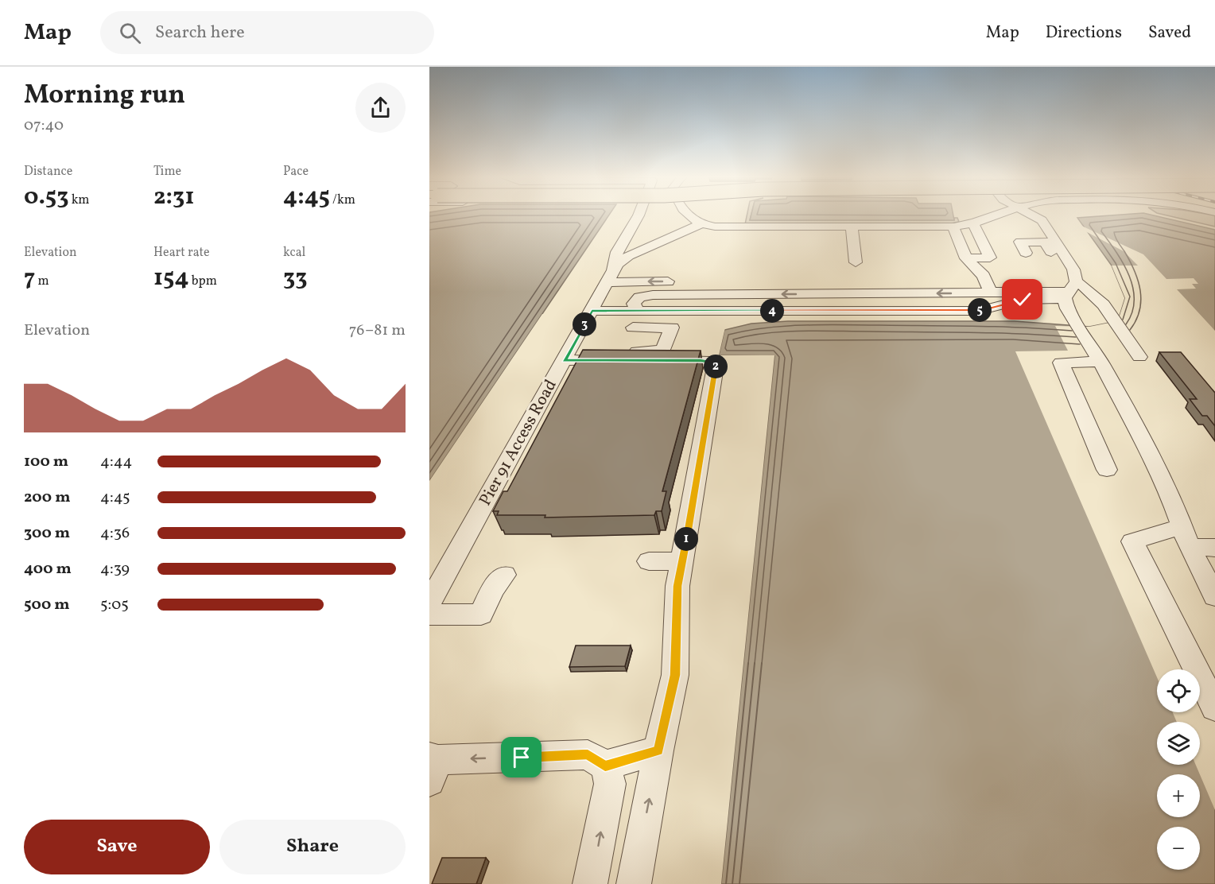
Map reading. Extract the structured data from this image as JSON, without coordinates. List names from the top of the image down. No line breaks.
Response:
{"streets":{"street":["Pier 91 Access Road"]},"page":{"header":"Map","search":"Search here","nav":["Map","Directions","Saved"],"heading":["Morning run","07:40"],"stats":[["Distance","0.53 km"],["Time","2:31"],["Pace","4:45 /km"],["Elevation","7 m"],["Heart rate","154 bpm"],["kcal","33"]],"pins":["5","4","3","2","1"],"chart":["Elevation","76–81 m"],"list":[{"name":"100 m","note":"4:44"},{"name":"200 m","note":"4:45"},{"name":"300 m","note":"4:36"},{"name":"400 m","note":"4:39"},{"name":"500 m","note":"5:05"}],"map_buttons":["+","−"],"buttons":["Save","Share"]}}
